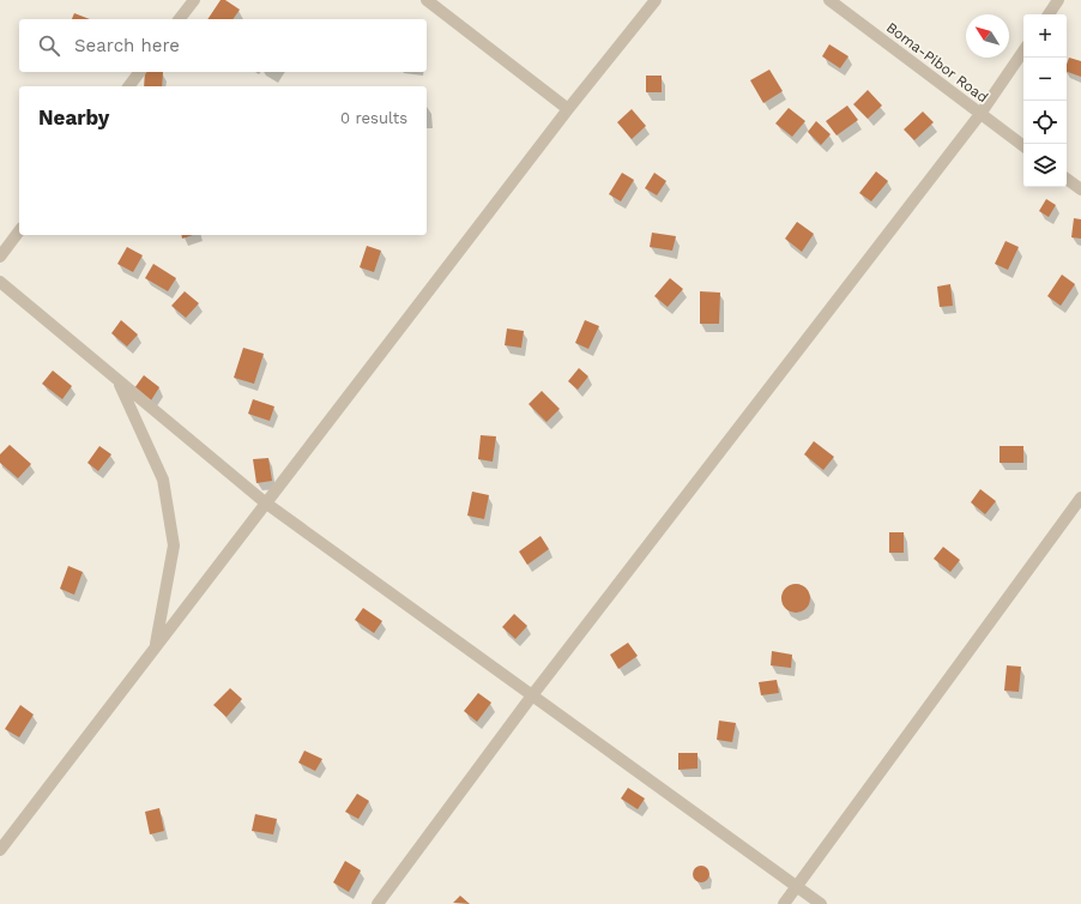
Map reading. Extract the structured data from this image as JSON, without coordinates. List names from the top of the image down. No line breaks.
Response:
{"streets":{"street":["Boma-Pibor Road"]},"north":"top left","page":{"map_buttons":["+","−"],"search":"Search here","heading":["Nearby","0 results"]}}
